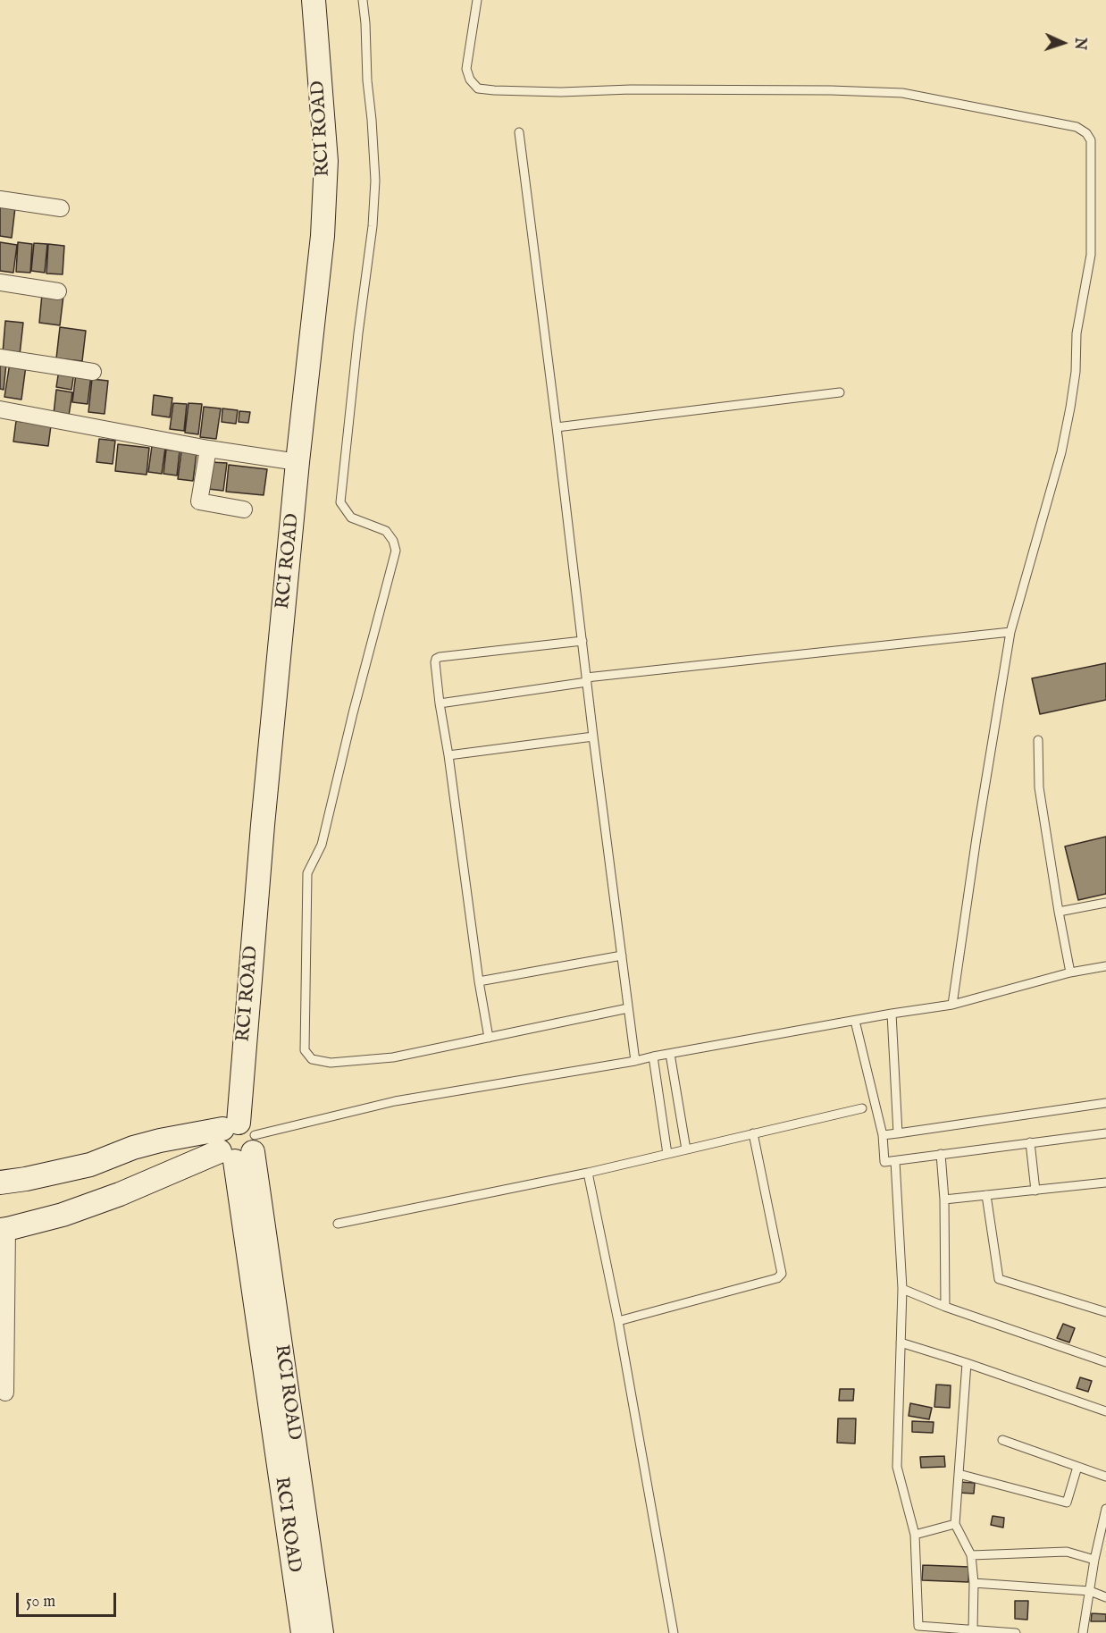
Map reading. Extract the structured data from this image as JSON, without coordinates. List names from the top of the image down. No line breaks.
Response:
{"streets":{"main road":["RCI ROAD"]},"scale_bar":"50 m","north":"right"}
